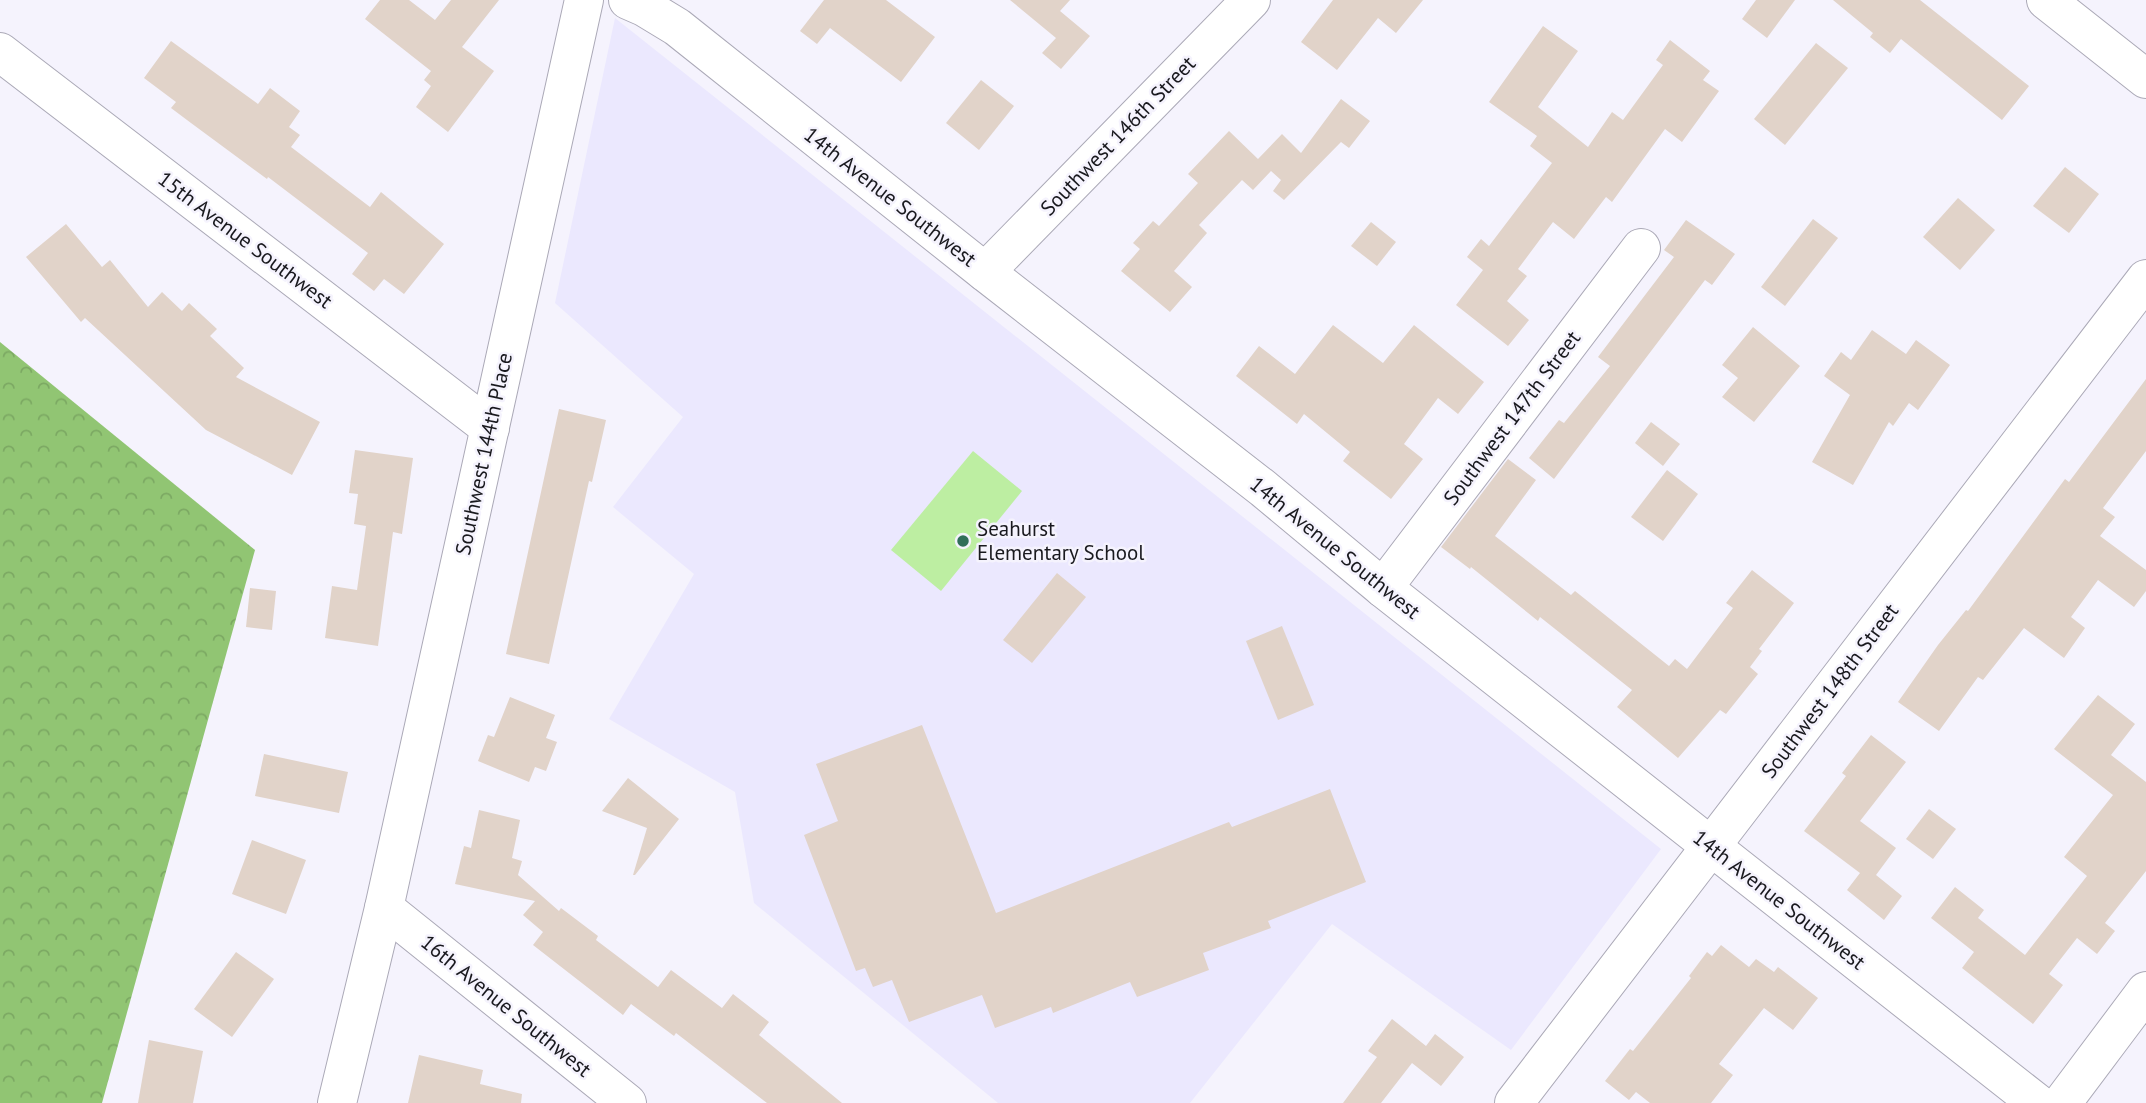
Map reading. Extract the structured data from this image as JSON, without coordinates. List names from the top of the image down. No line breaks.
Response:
{"streets":{"street":["Southwest 146th Street","14th Avenue Southwest","15th Avenue Southwest","Southwest 147th Street","Southwest 144th Place","Southwest 148th Street","16th Avenue Southwest"]},"crossings":[["Southwest 146th Street","14th Avenue Southwest"],["14th Avenue Southwest","Southwest 147th Street"],["14th Avenue Southwest","Southwest 148th Street"],["15th Avenue Southwest","Southwest 144th Place"],["Southwest 144th Place","16th Avenue Southwest"]],"places":["Seahurst Elementary School"]}
